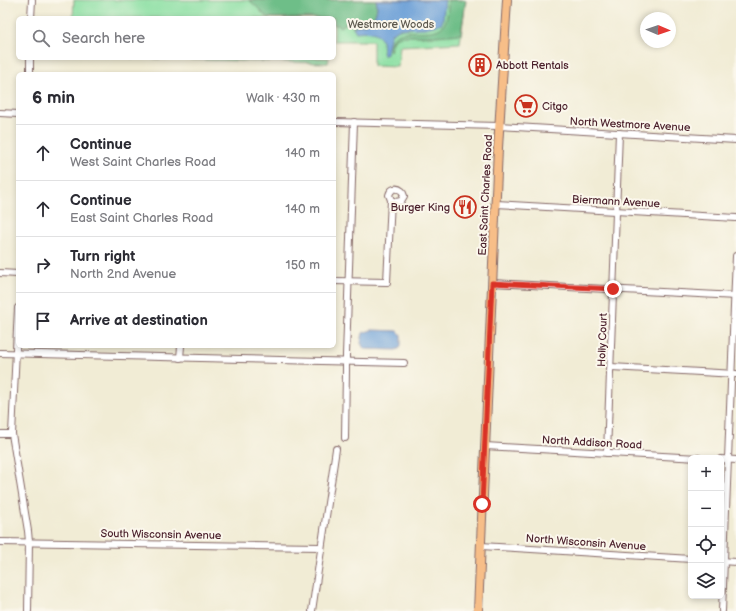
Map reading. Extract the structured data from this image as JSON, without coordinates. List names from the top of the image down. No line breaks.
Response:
{"streets":{"main road":["East Saint Charles Road"],"street":["North Westmore Avenue","Biermann Avenue","Holly Court","North Addison Road","South Wisconsin Avenue","North Wisconsin Avenue"]},"crossings":[["North Westmore Avenue","East Saint Charles Road"],["North Westmore Avenue","Holly Court"],["East Saint Charles Road","Biermann Avenue"],["East Saint Charles Road","North Addison Road"],["East Saint Charles Road","North Wisconsin Avenue"],["Biermann Avenue","Holly Court"],["Holly Court","North Addison Road"]],"parks":["Westmore Woods"],"places":{"building":["Abbott Rentals"],"supermarket":["Citgo"],"restaurant":["Burger King"]},"north":"right","page":{"search":"Search here","heading":["6 min","Walk · 430 m"],"list":[["Continue","West Saint Charles Road","140 m"],["Continue","East Saint Charles Road","140 m"],["Turn right","North 2nd Avenue","150 m"],"Arrive at destination"],"map_buttons":["+","−"]}}
